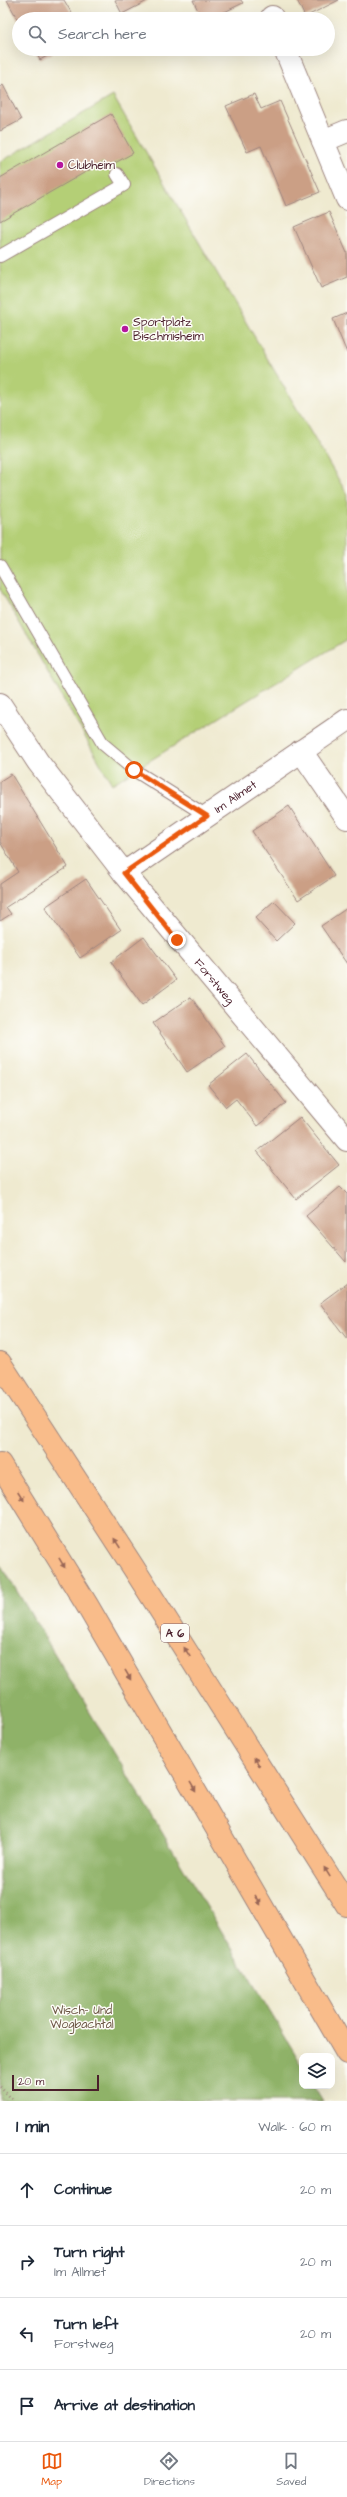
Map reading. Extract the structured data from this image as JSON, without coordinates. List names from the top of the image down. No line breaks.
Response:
{"streets":{"highway":["A 6"],"street":["Im Allmet","Forstweg"]},"crossings":[["Im Allmet","Forstweg"]],"parks":["Wisch- Und Wogbachtal"],"places":["Clubheim","Sportplatz Bischmisheim"],"scale_bar":"20 m","page":{"search":"Search here","scale":"20 m","heading":["1 min","Walk · 60 m"],"list":[["Continue","20 m"],["Turn right","Im Allmet","20 m"],["Turn left","Forstweg","20 m"],"Arrive at destination"],"nav":["Map","Directions","Saved"]}}
